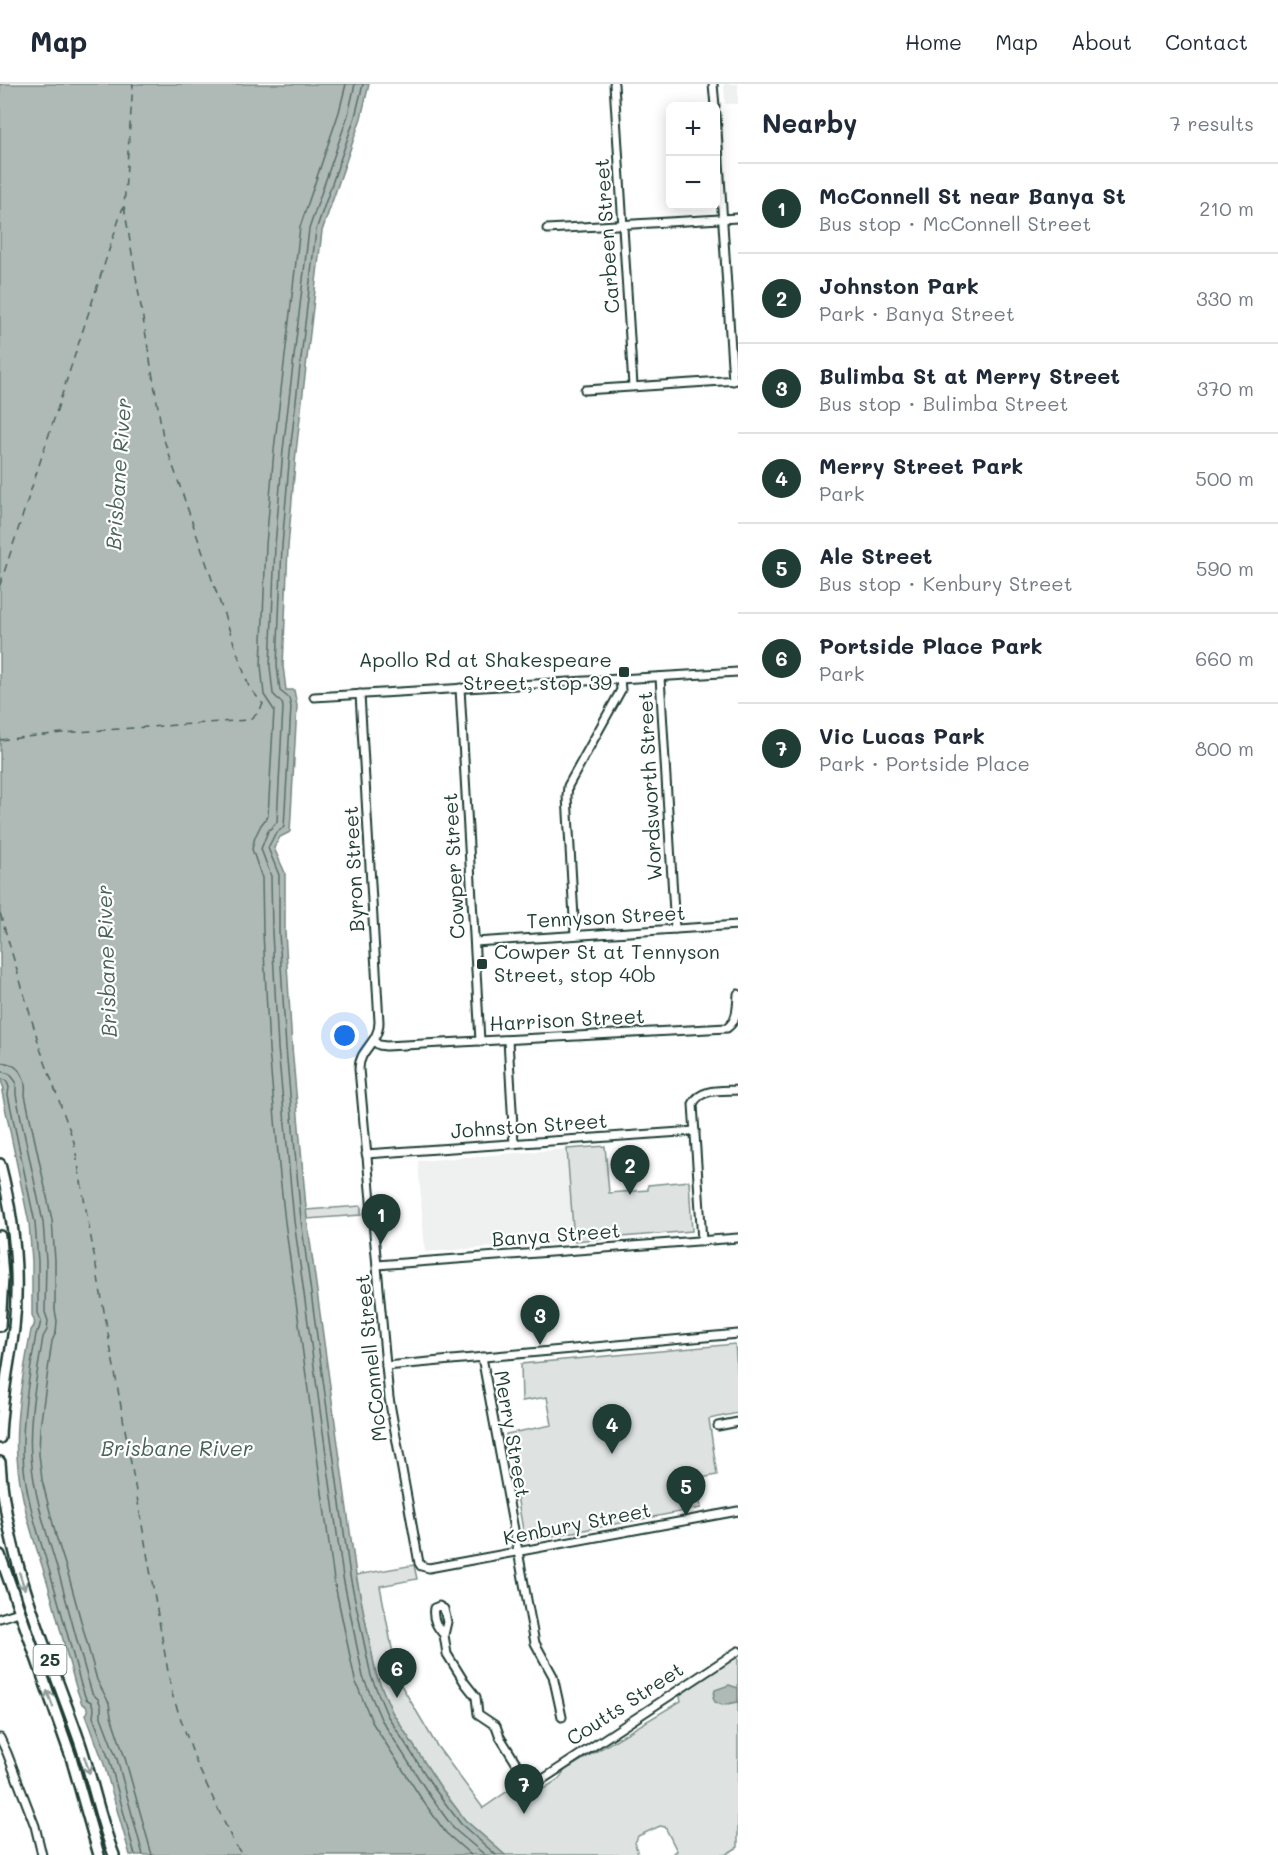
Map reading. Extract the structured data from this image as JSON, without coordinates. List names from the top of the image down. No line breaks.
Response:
{"streets":{"highway":["25"],"street":["Carbeen Street","Wordsworth Street","Cowper Street","Byron Street","Tennyson Street","Harrison Street","Johnston Street","Banya Street","McConnell Street","Merry Street","Kenbury Street","Coutts Street"]},"crossings":[["Wordsworth Street","Tennyson Street"],["Cowper Street","Tennyson Street"],["Cowper Street","Harrison Street"],["Byron Street","Harrison Street"],["Byron Street","McConnell Street"],["Harrison Street","McConnell Street"],["Johnston Street","McConnell Street"],["Banya Street","McConnell Street"],["McConnell Street","Kenbury Street"],["Merry Street","Kenbury Street"]],"water":["Brisbane River"],"places":{"transit":["Apollo Rd at Shakespeare Street, stop 39","Cowper St at Tennyson Street, stop 40b"]},"page":{"header":"Map","nav":["Home","Map","About","Contact"],"heading":["Nearby","7 results"],"map_buttons":["+","−"],"list":[{"mark":"1","name":"McConnell St near Banya St","note":"Bus stop · McConnell Street","value":"210 m"},{"mark":"2","name":"Johnston Park","note":"Park · Banya Street","value":"330 m"},{"mark":"3","name":"Bulimba St at Merry Street","note":"Bus stop · Bulimba Street","value":"370 m"},{"mark":"4","name":"Merry Street Park","note":"Park","value":"500 m"},{"mark":"5","name":"Ale Street","note":"Bus stop · Kenbury Street","value":"590 m"},{"mark":"6","name":"Portside Place Park","note":"Park","value":"660 m"},{"mark":"7","name":"Vic Lucas Park","note":"Park · Portside Place","value":"800 m"}],"pins":["2","1","3","4","5","6","7"]}}
